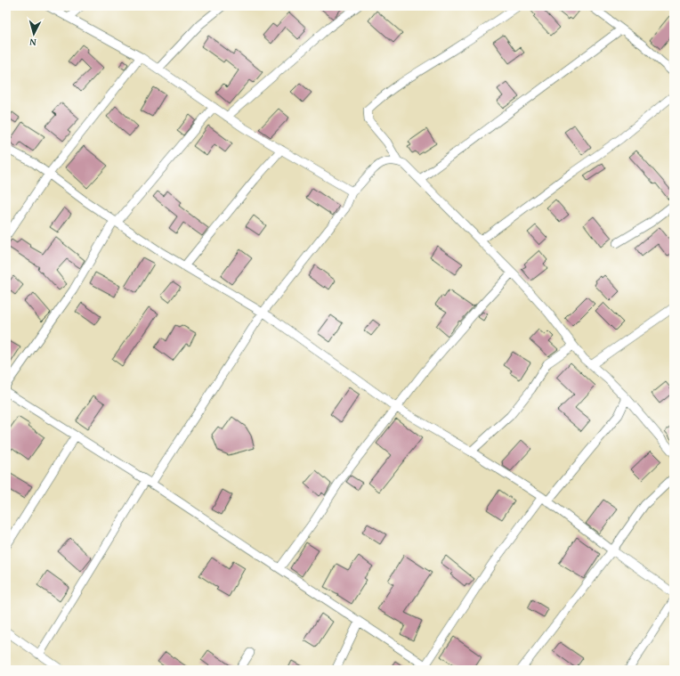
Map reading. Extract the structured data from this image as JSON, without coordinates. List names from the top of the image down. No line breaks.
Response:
{"north":"bottom"}
